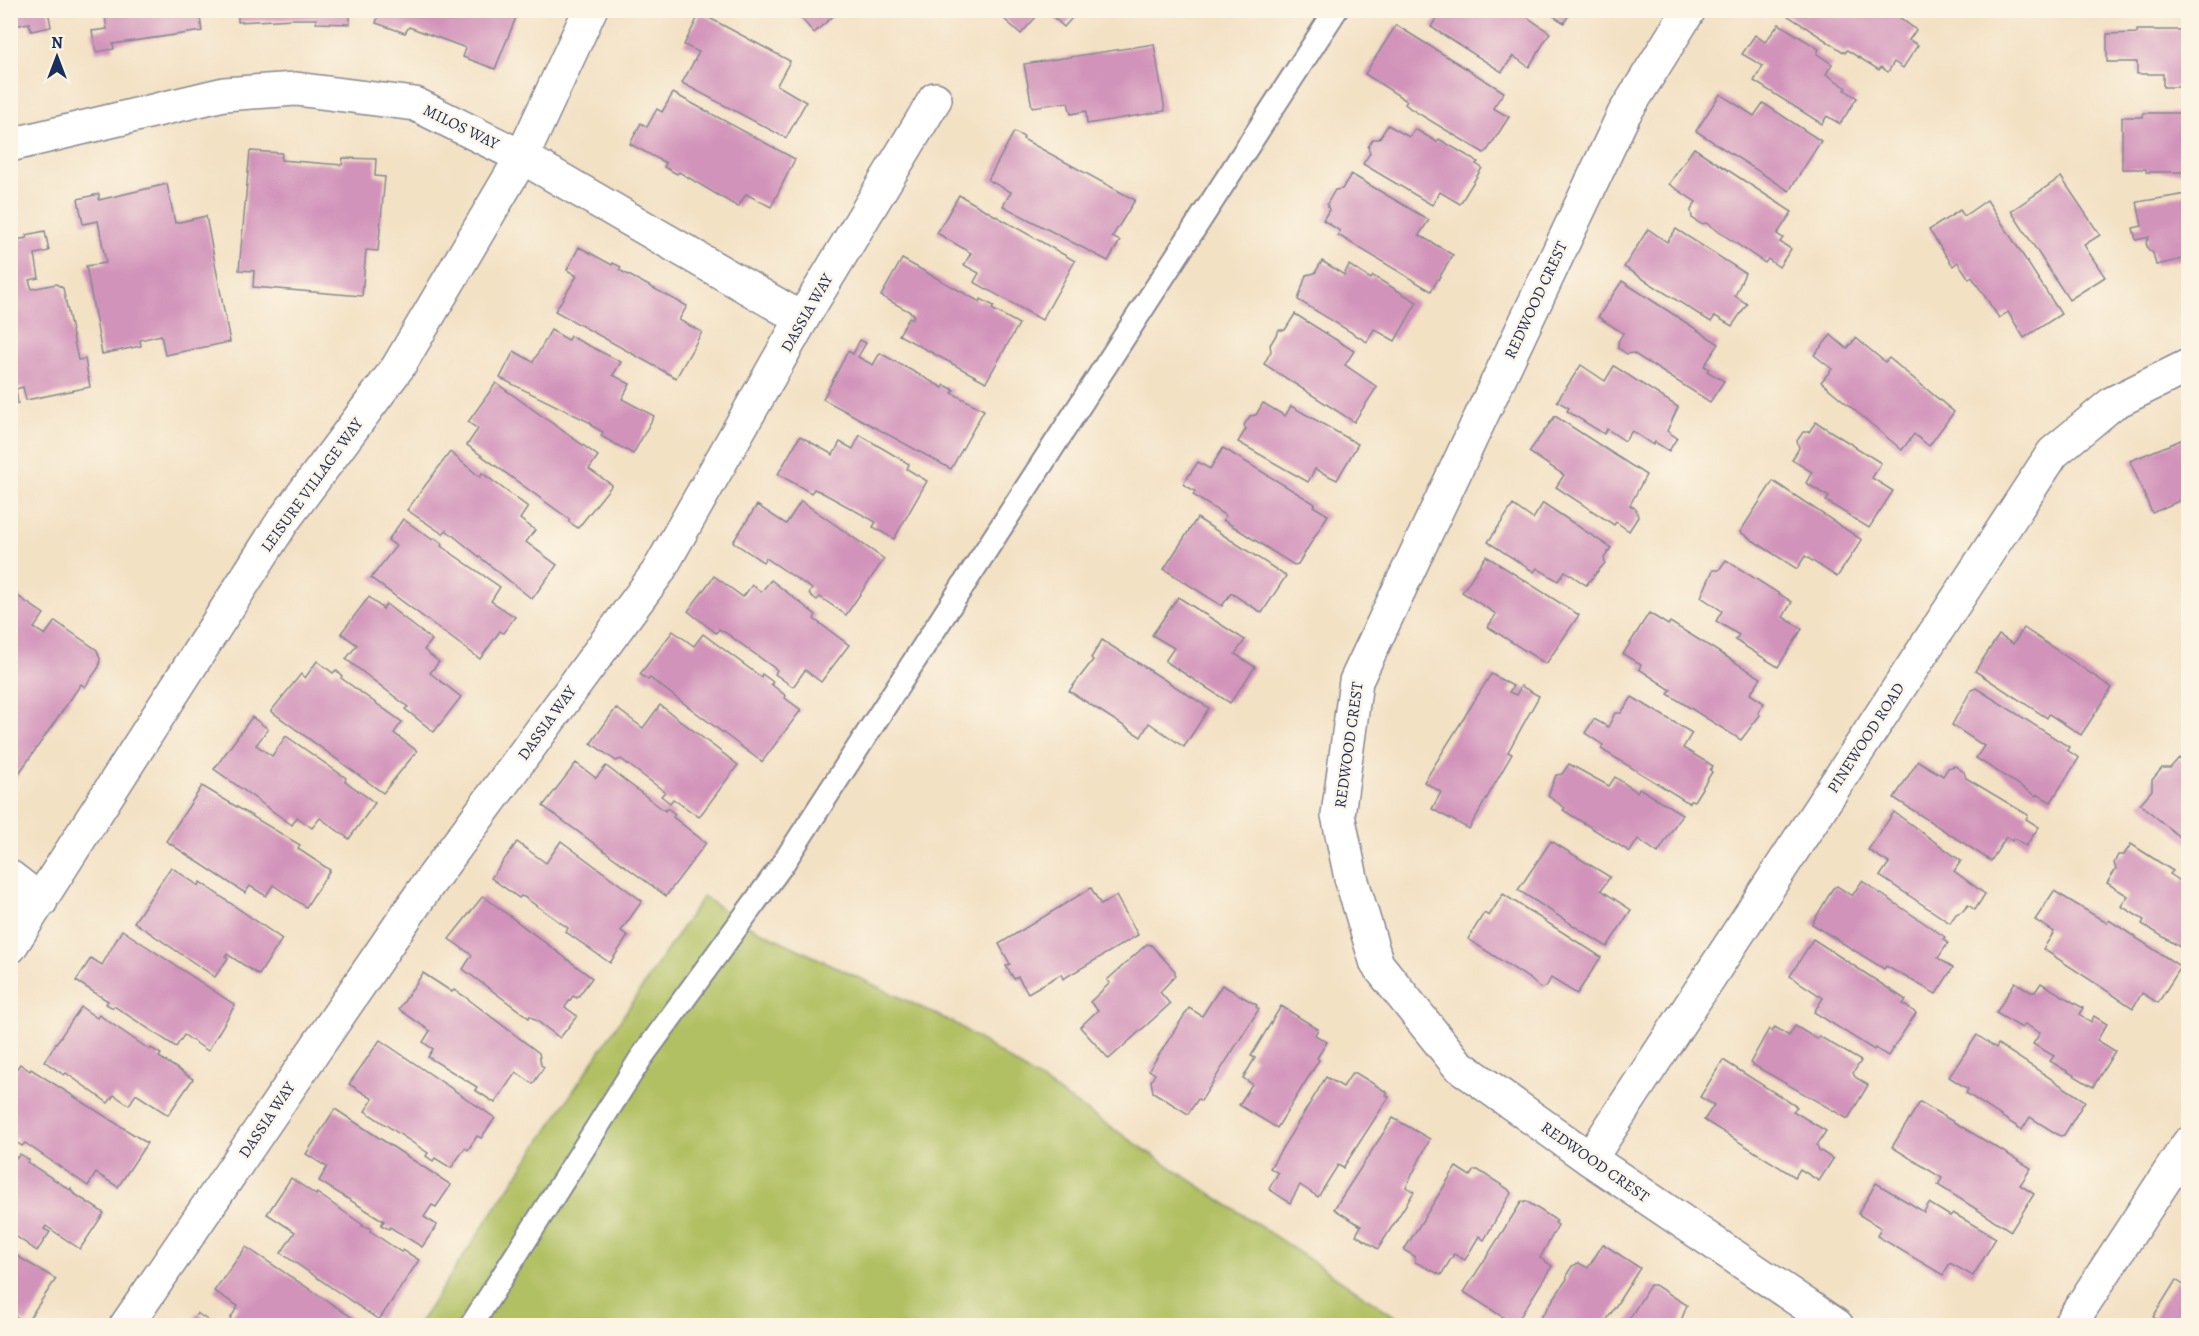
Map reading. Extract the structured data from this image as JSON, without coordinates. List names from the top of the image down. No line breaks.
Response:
{"streets":{"street":["MILOS WAY","REDWOOD CREST","DASSIA WAY","LEISURE VILLAGE WAY","PINEWOOD ROAD"]},"crossings":[["MILOS WAY","DASSIA WAY"],["MILOS WAY","LEISURE VILLAGE WAY"],["REDWOOD CREST","PINEWOOD ROAD"]],"north":"top"}
